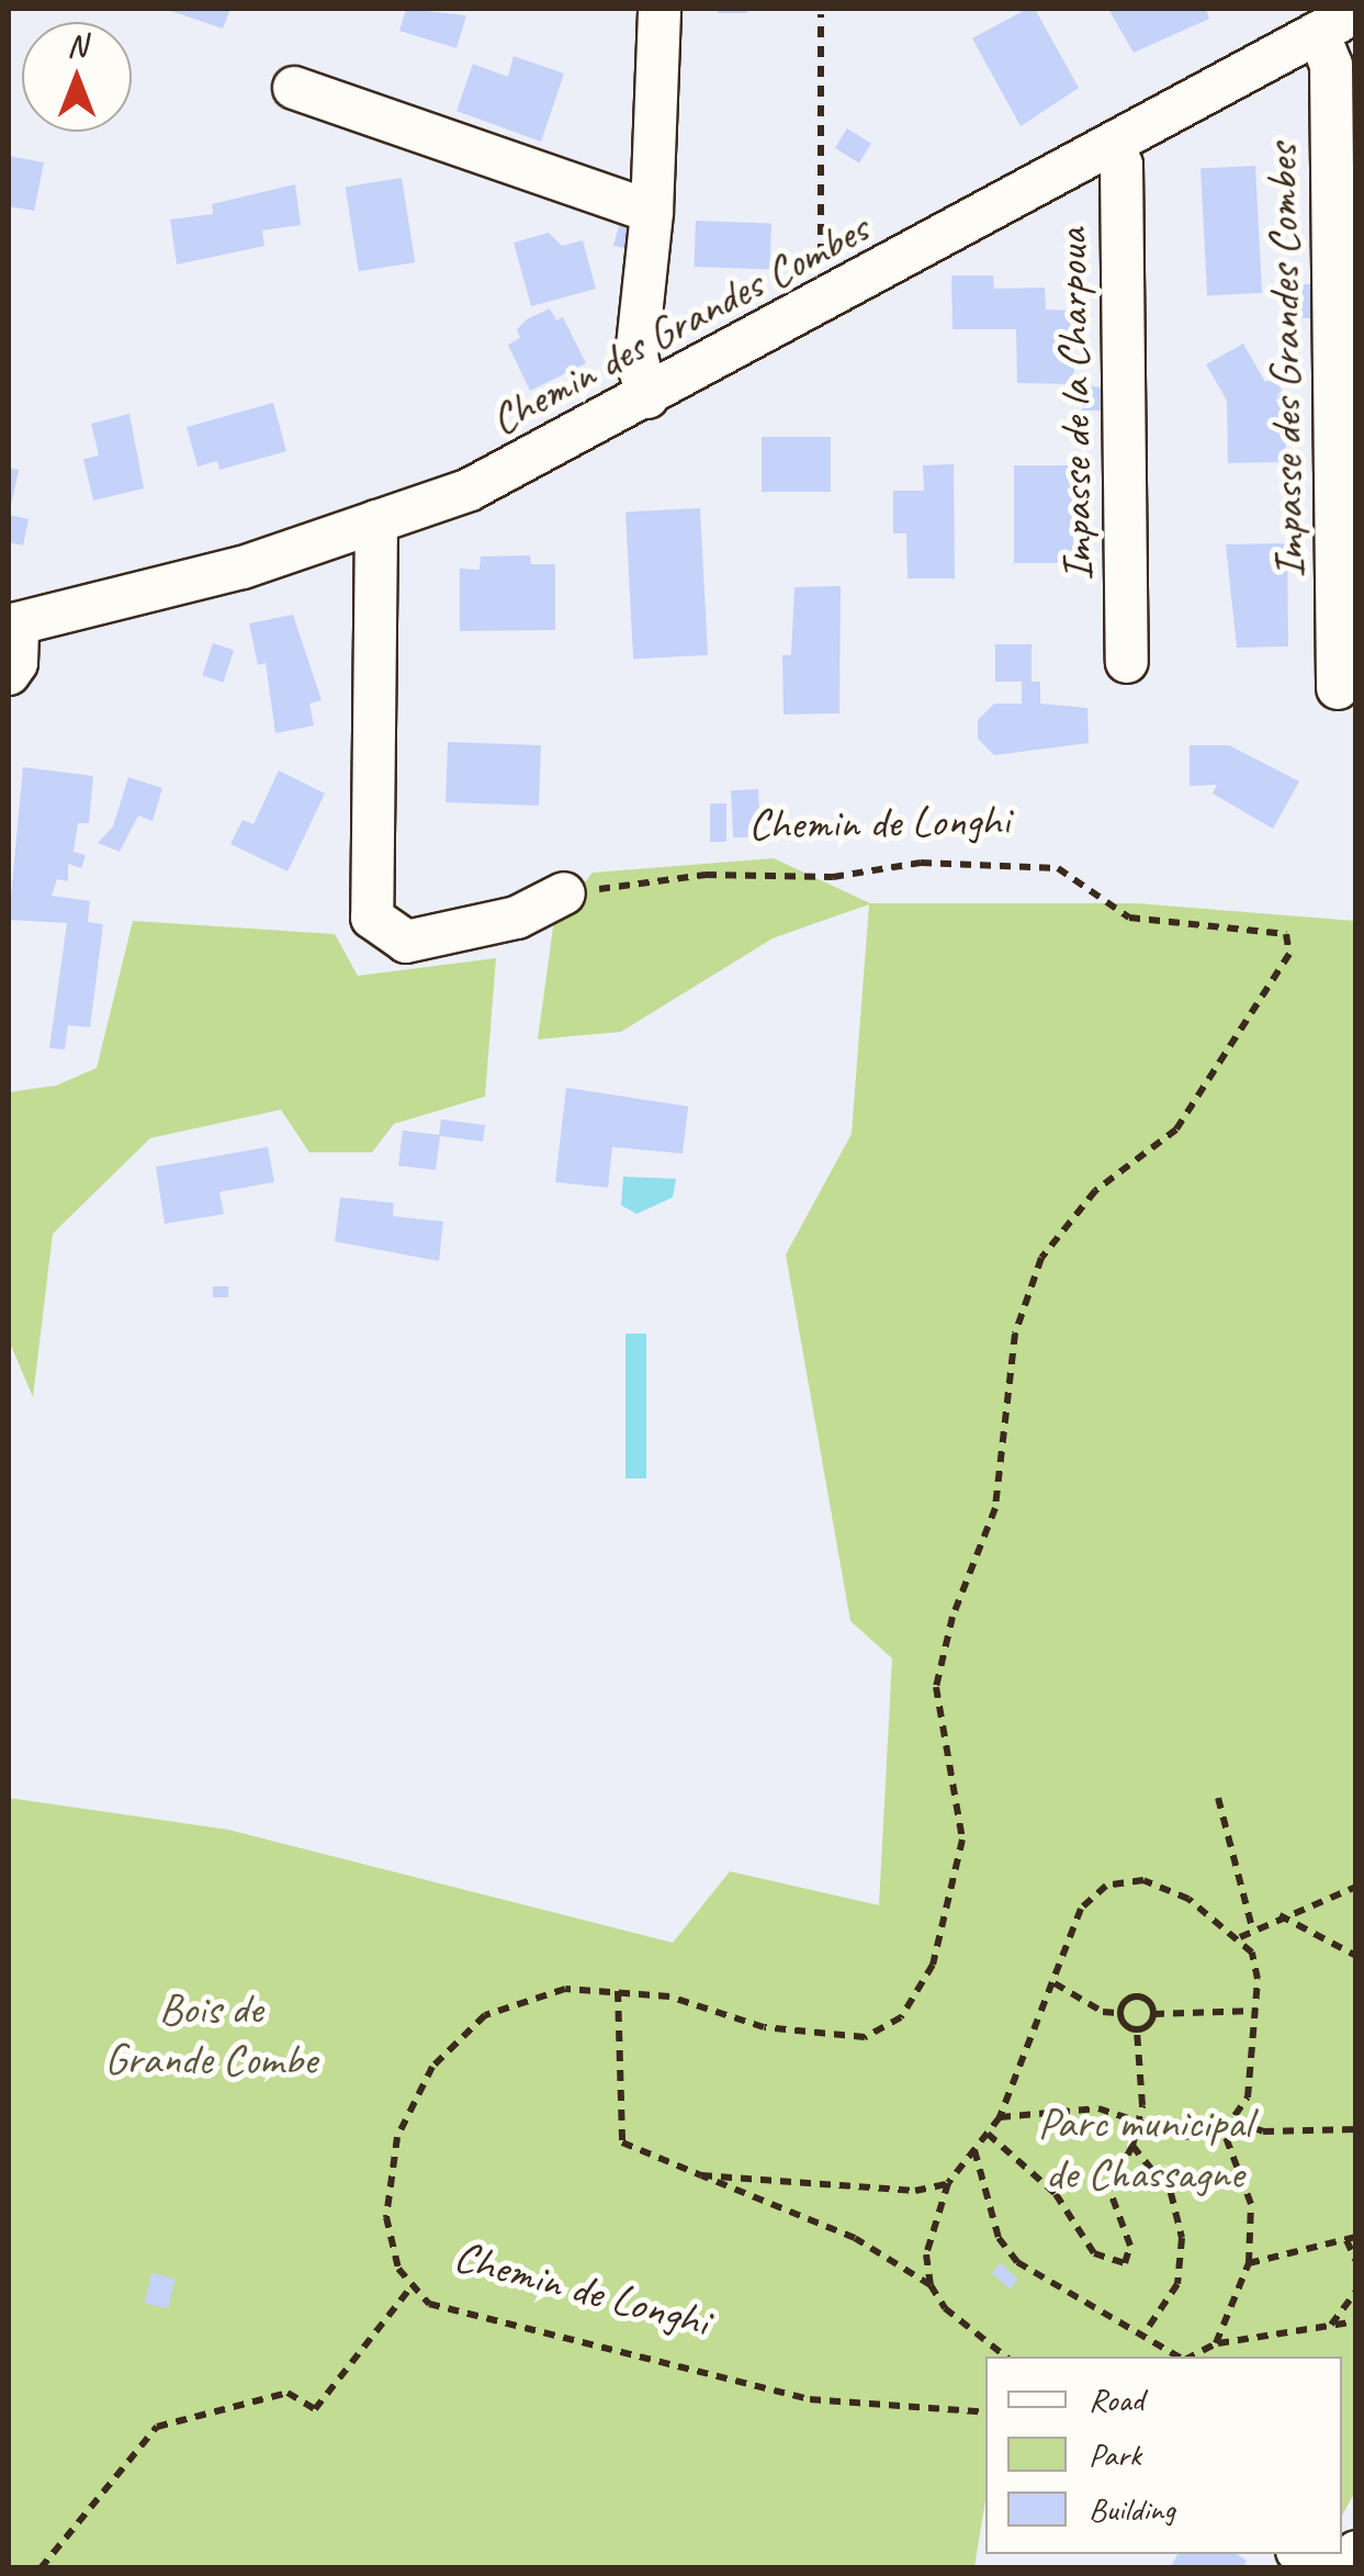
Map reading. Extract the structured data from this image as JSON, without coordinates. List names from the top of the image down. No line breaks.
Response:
{"streets":{"street":["Chemin des Grandes Combes","Impasse des Grandes Combes","Impasse de la Charpoua"],"path":["Chemin de Longhi"]},"crossings":[["Chemin des Grandes Combes","Impasse des Grandes Combes"],["Chemin des Grandes Combes","Impasse de la Charpoua"]],"parks":["Bois de Grande Combe","Parc municipal de Chassagne"],"legend":["Road","Park","Building"],"north":"top"}
